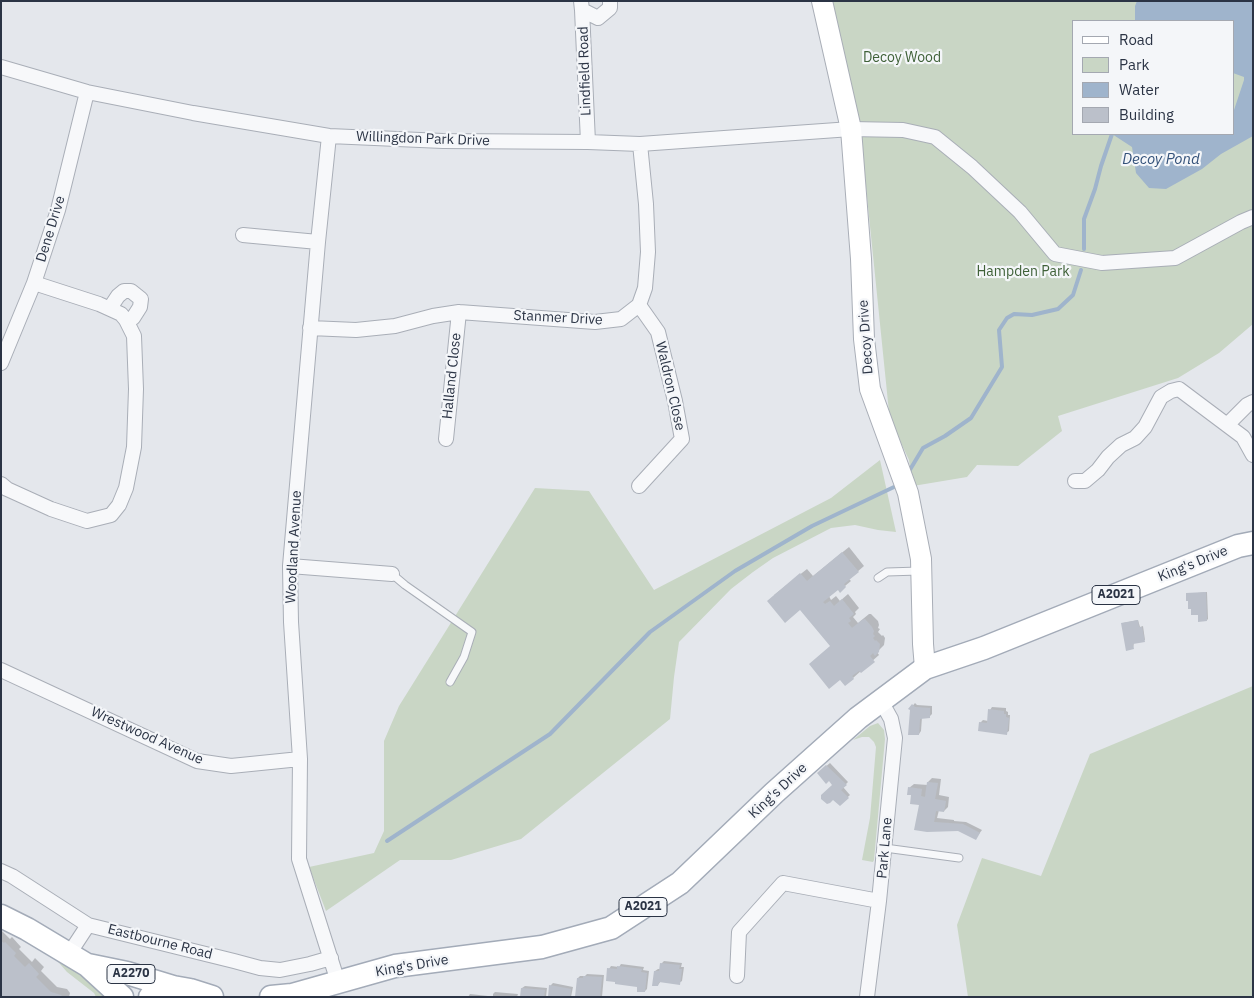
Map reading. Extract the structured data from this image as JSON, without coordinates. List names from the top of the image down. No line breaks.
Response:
{"streets":{"main road":["King's Drive","A2021","A2270"],"street":["Lindfield Road","Willingdon Park Drive","Dene Drive","Stanmer Drive","Decoy Drive","Halland Close","Waldron Close","Woodland Avenue","Wrestwood Avenue","Park Lane","Eastbourne Road"]},"crossings":[["Lindfield Road","Willingdon Park Drive"],["Willingdon Park Drive","Dene Drive"],["Willingdon Park Drive","Decoy Drive"],["Willingdon Park Drive","Woodland Avenue"],["Stanmer Drive","Halland Close"],["Stanmer Drive","Waldron Close"],["Stanmer Drive","Woodland Avenue"],["Decoy Drive","King's Drive"],["Woodland Avenue","King's Drive"],["Woodland Avenue","Wrestwood Avenue"],["Woodland Avenue","Eastbourne Road"],["King's Drive","Park Lane"]],"water":["Decoy Pond"],"parks":["Decoy Wood","Hampden Park"],"legend":["Road","Park","Water","Building"]}
